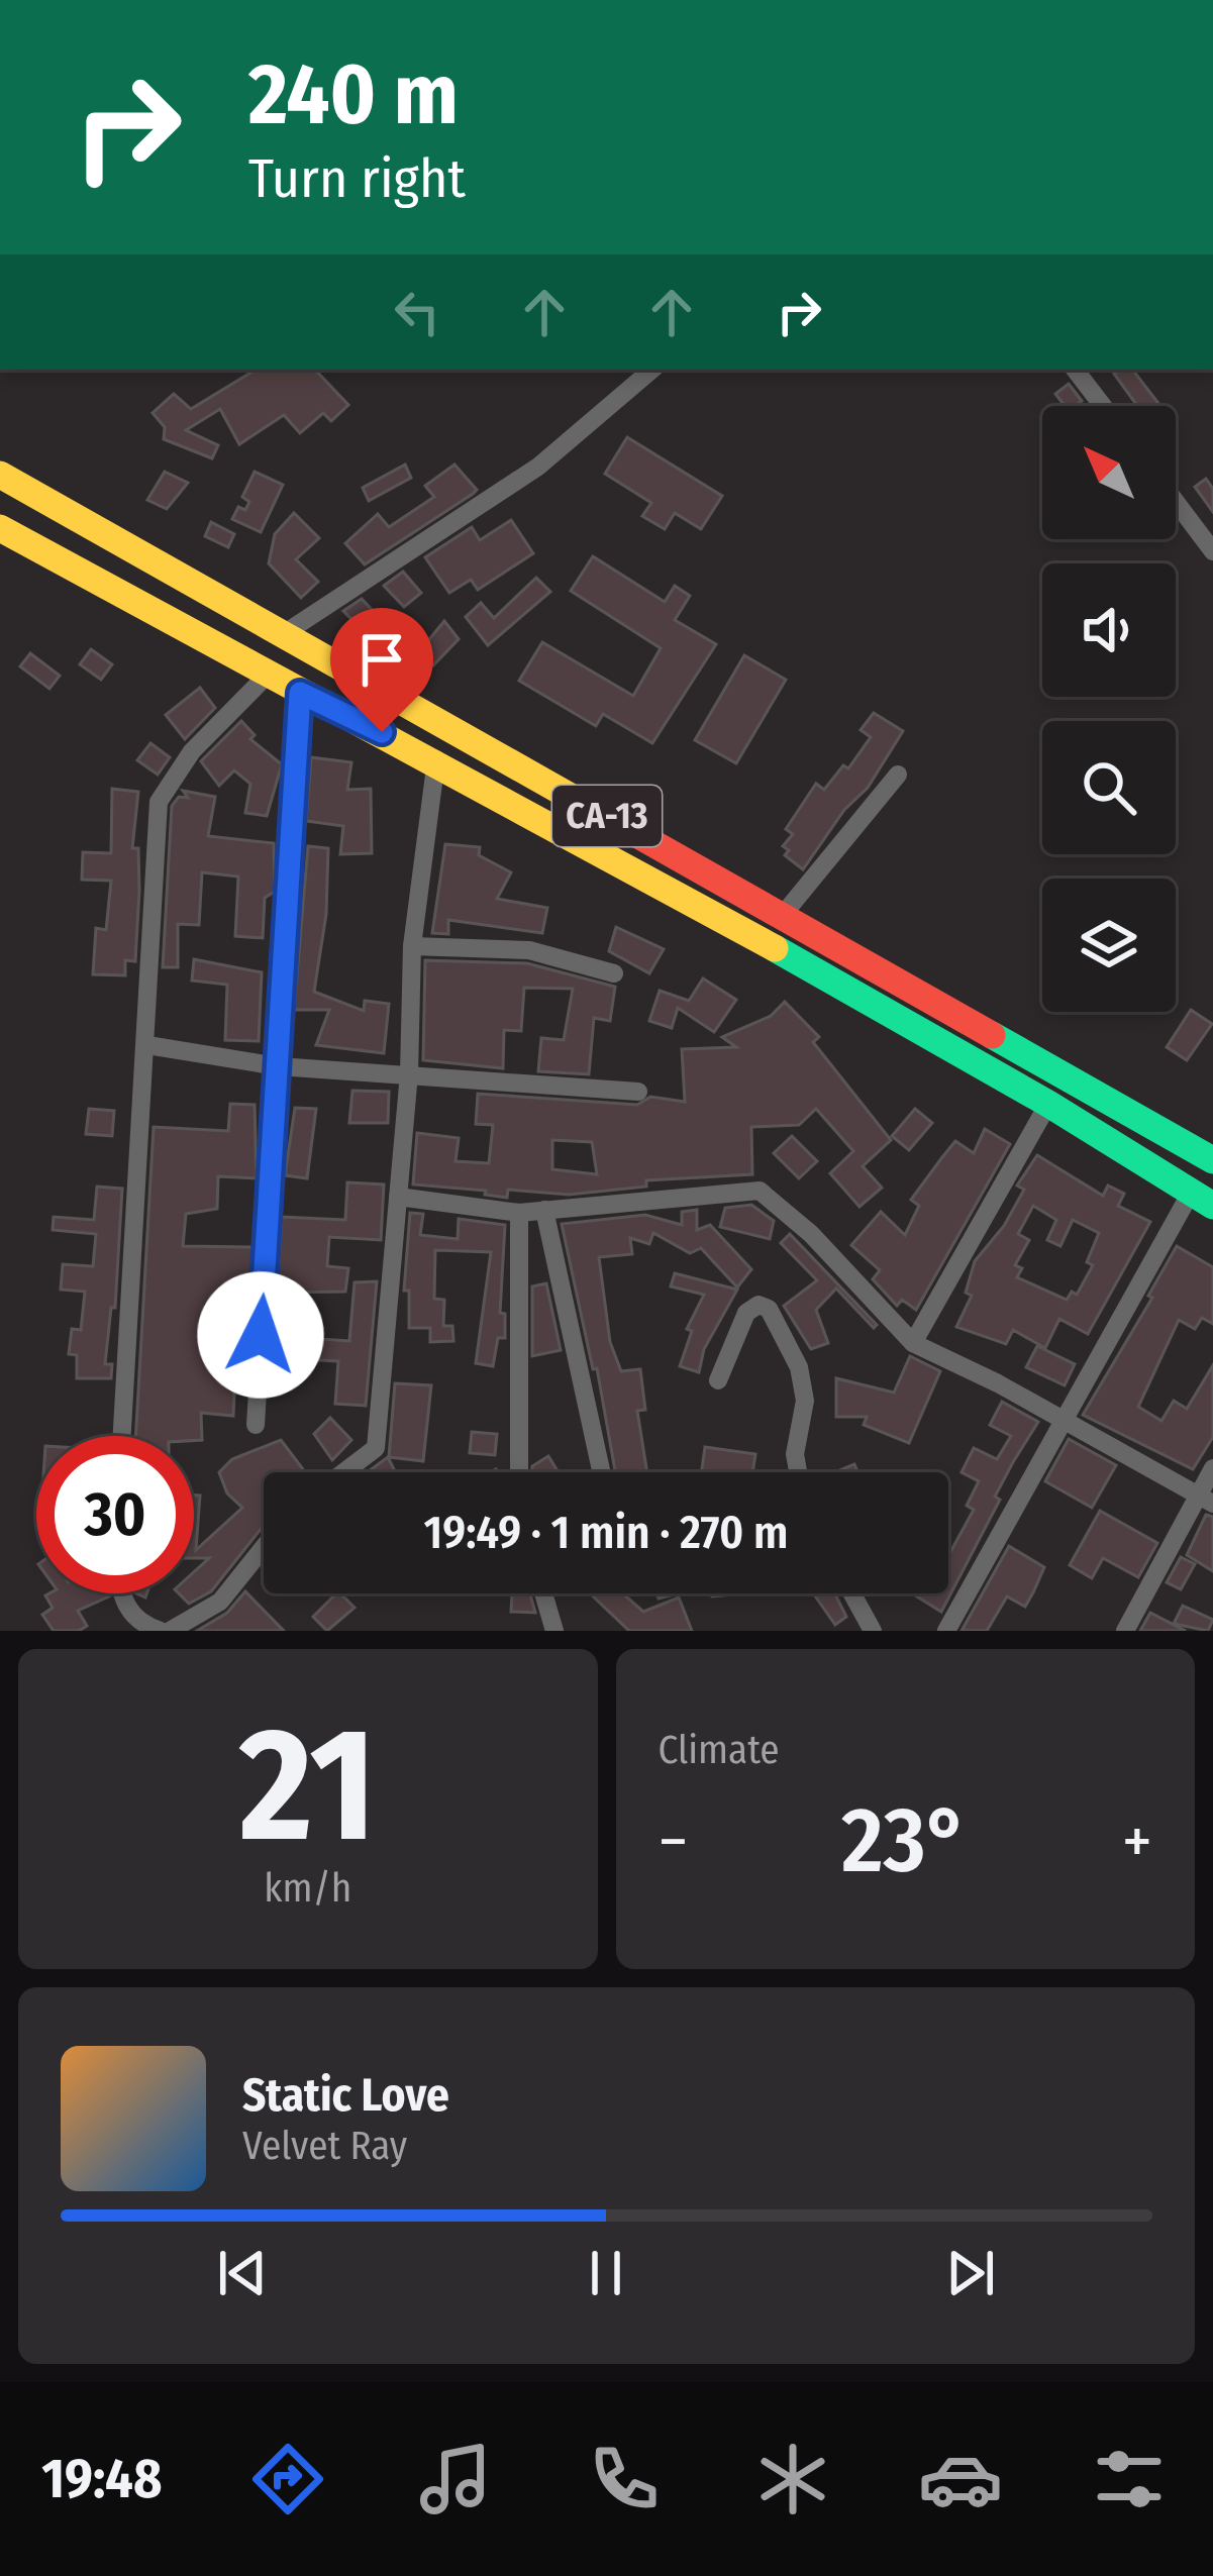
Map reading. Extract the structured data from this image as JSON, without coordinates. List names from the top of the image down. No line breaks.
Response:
{"streets":{"highway":["CA-13"]},"north":"top left","page":{"turn":["240 m","Turn right"],"limit":"30","trip":"19:49 · 1 min · 270 m","tile":[["21","km/h"],"Climate"],"heat":["−","23°","+"],"song":["Static Love","Velvet Ray"],"tabs":"19:48"}}
